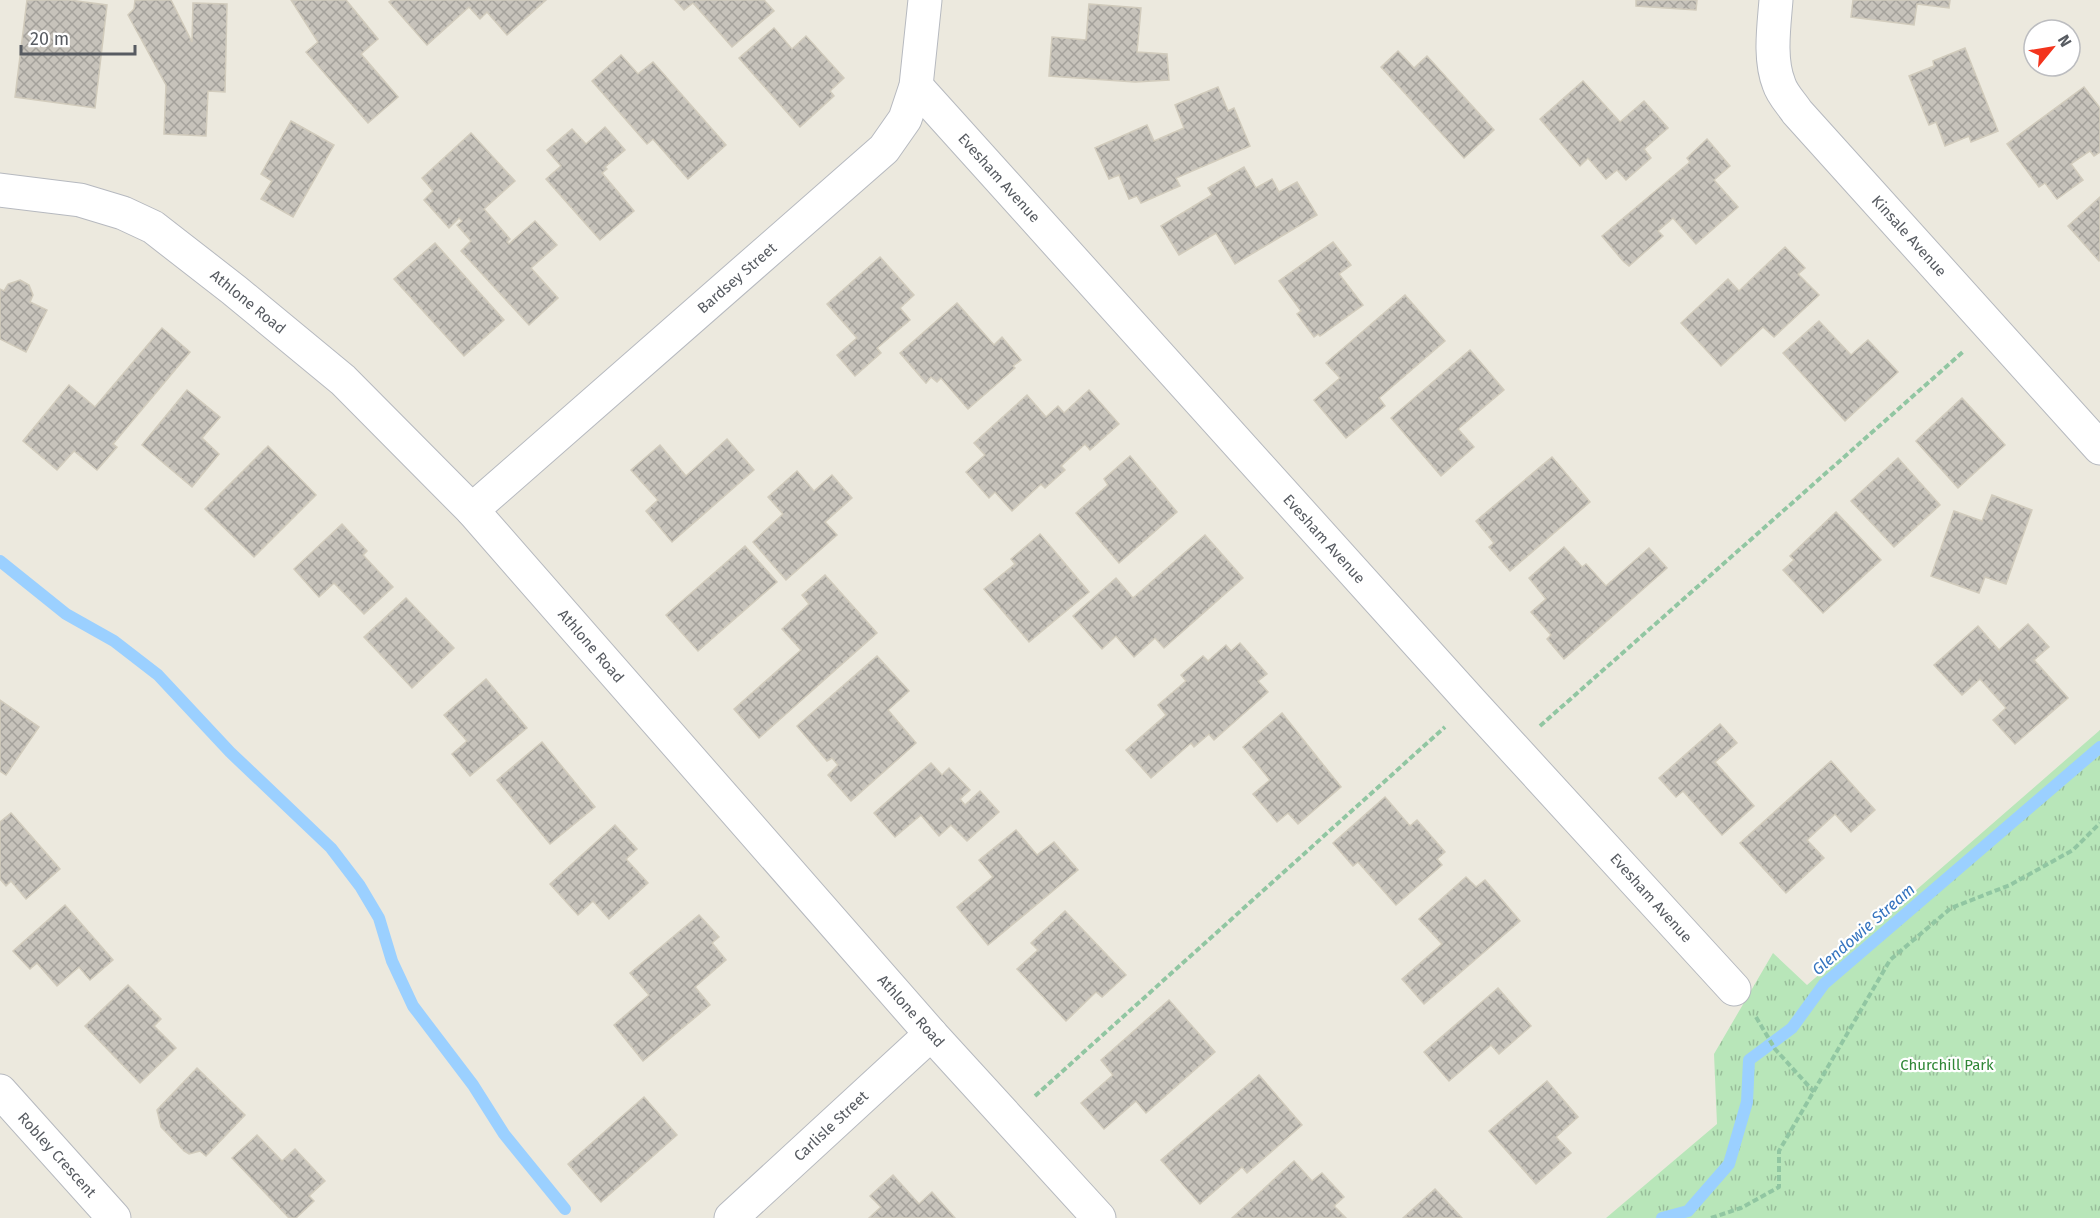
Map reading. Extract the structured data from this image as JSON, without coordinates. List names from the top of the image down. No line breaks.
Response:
{"streets":{"street":["Evesham Avenue","Kinsale Avenue","Bardsey Street","Athlone Road","Carlisle Street","Robley Crescent"]},"crossings":[["Evesham Avenue","Bardsey Street"],["Bardsey Street","Athlone Road"],["Athlone Road","Carlisle Street"]],"water":["Glendowie Stream"],"parks":["Churchill Park"],"scale_bar":"20 m","north":"top right"}
